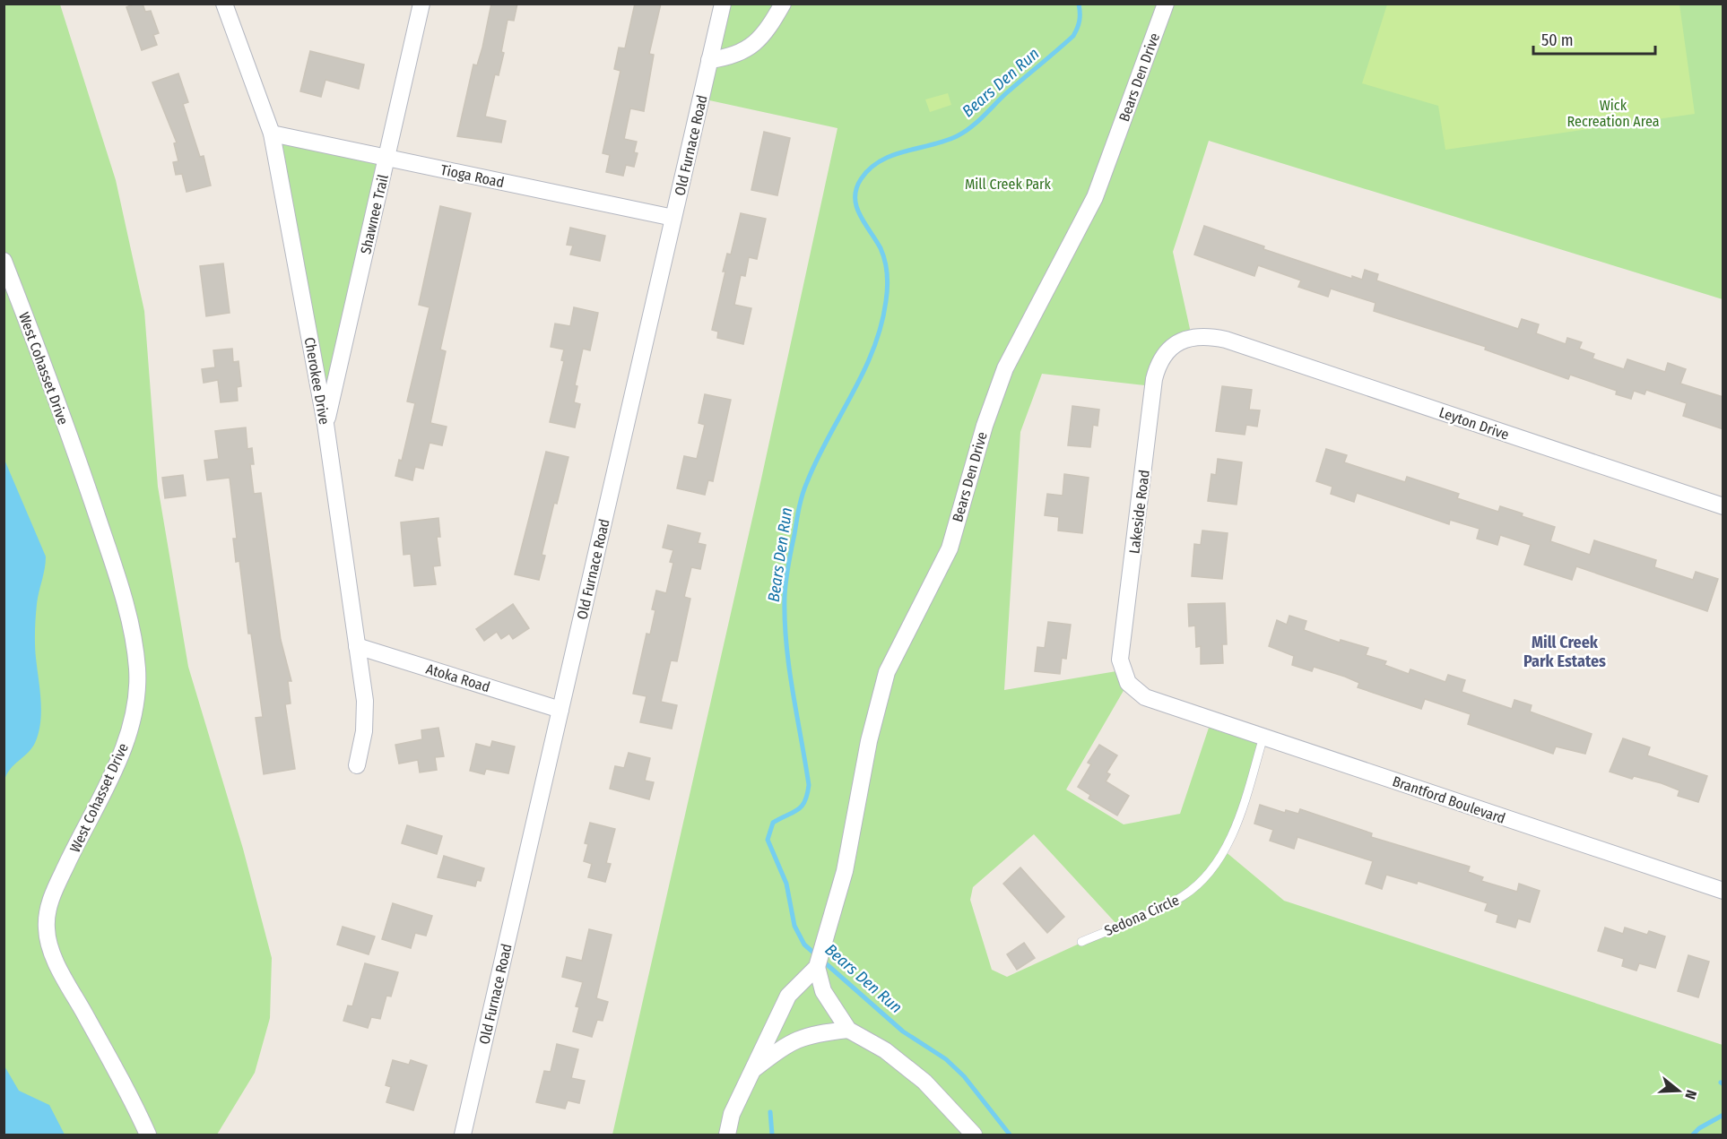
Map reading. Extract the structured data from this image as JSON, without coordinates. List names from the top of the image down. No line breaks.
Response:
{"streets":{"street":["Bears Den Drive","Old Furnace Road","Tioga Road","Shawnee Trail","West Cohasset Drive","Cherokee Drive","Leyton Drive","Lakeside Road","Atoka Road","Brantford Boulevard"],"lane":["Sedona Circle"]},"crossings":[["Old Furnace Road","Tioga Road"],["Old Furnace Road","Atoka Road"],["Tioga Road","Shawnee Trail"],["Tioga Road","Cherokee Drive"],["Shawnee Trail","Cherokee Drive"],["Cherokee Drive","Atoka Road"],["Leyton Drive","Lakeside Road"],["Lakeside Road","Brantford Boulevard"],["Brantford Boulevard","Sedona Circle"]],"districts":["Mill Creek Park Estates"],"water":["Bears Den Run"],"parks":["Wick Recreation Area","Mill Creek Park"],"scale_bar":"50 m","north":"right"}
